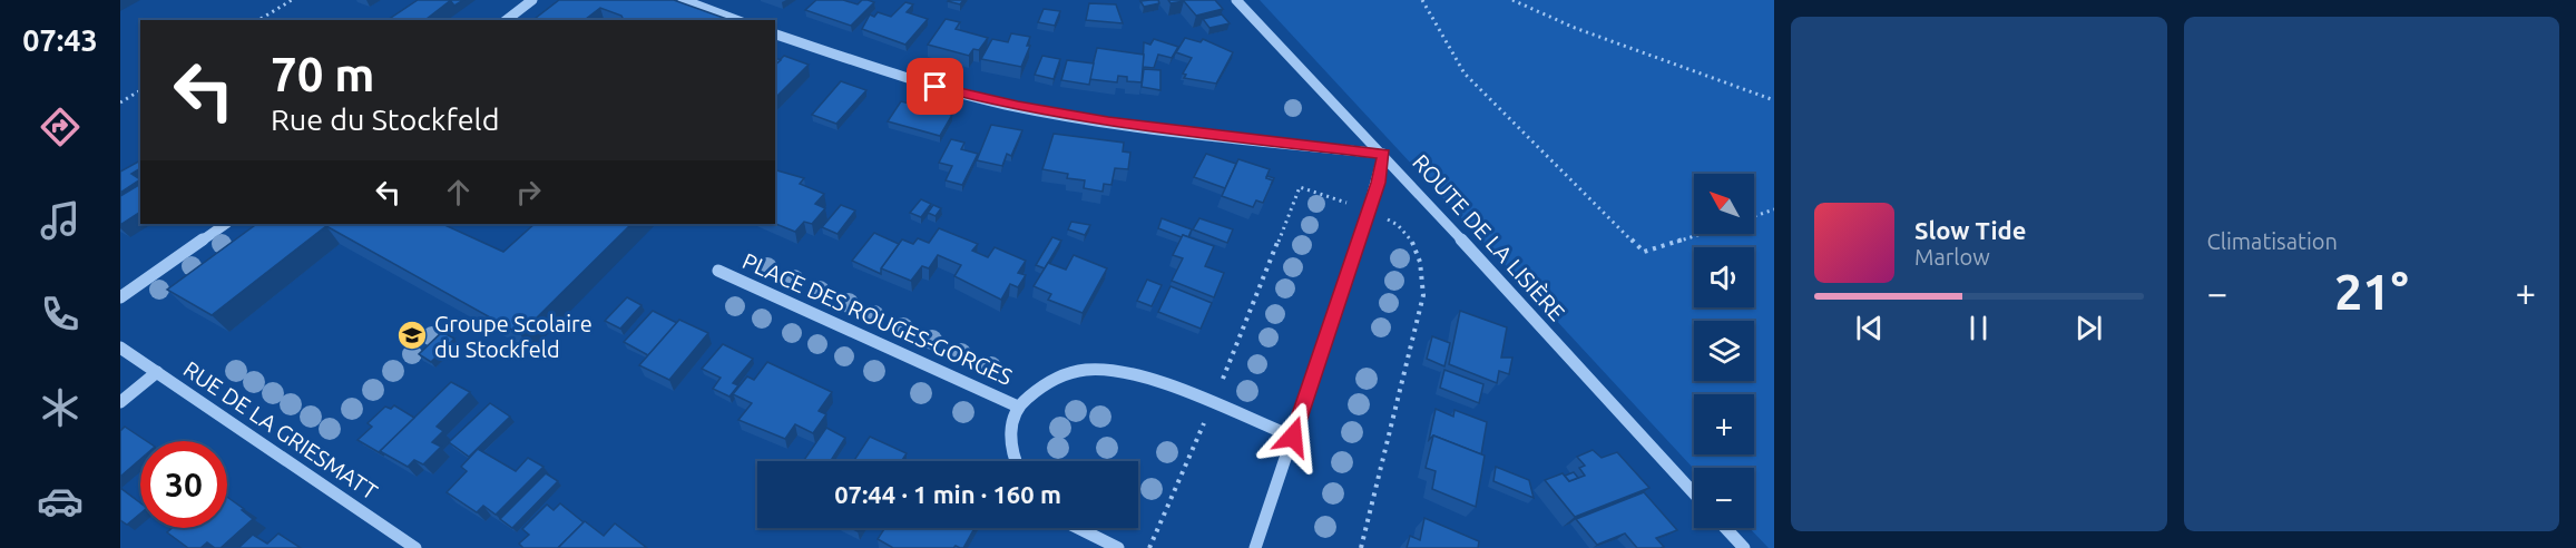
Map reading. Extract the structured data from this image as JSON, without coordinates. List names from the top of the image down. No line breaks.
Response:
{"streets":{"street":["ROUTE DE LA LISIÈRE","PLACE DES ROUGES-GORGES","RUE DE LA GRIESMATT"]},"places":{"school or university":["Groupe Scolaire du Stockfeld"]},"north":"top left","page":{"tabs":"07:43","tile":"Climatisation","turn":["70 m","Rue du Stockfeld"],"map_buttons":["+","−"],"song":["Slow Tide","Marlow"],"heat":["−","21°","+"],"limit":"30","trip":"07:44 · 1 min · 160 m"}}
